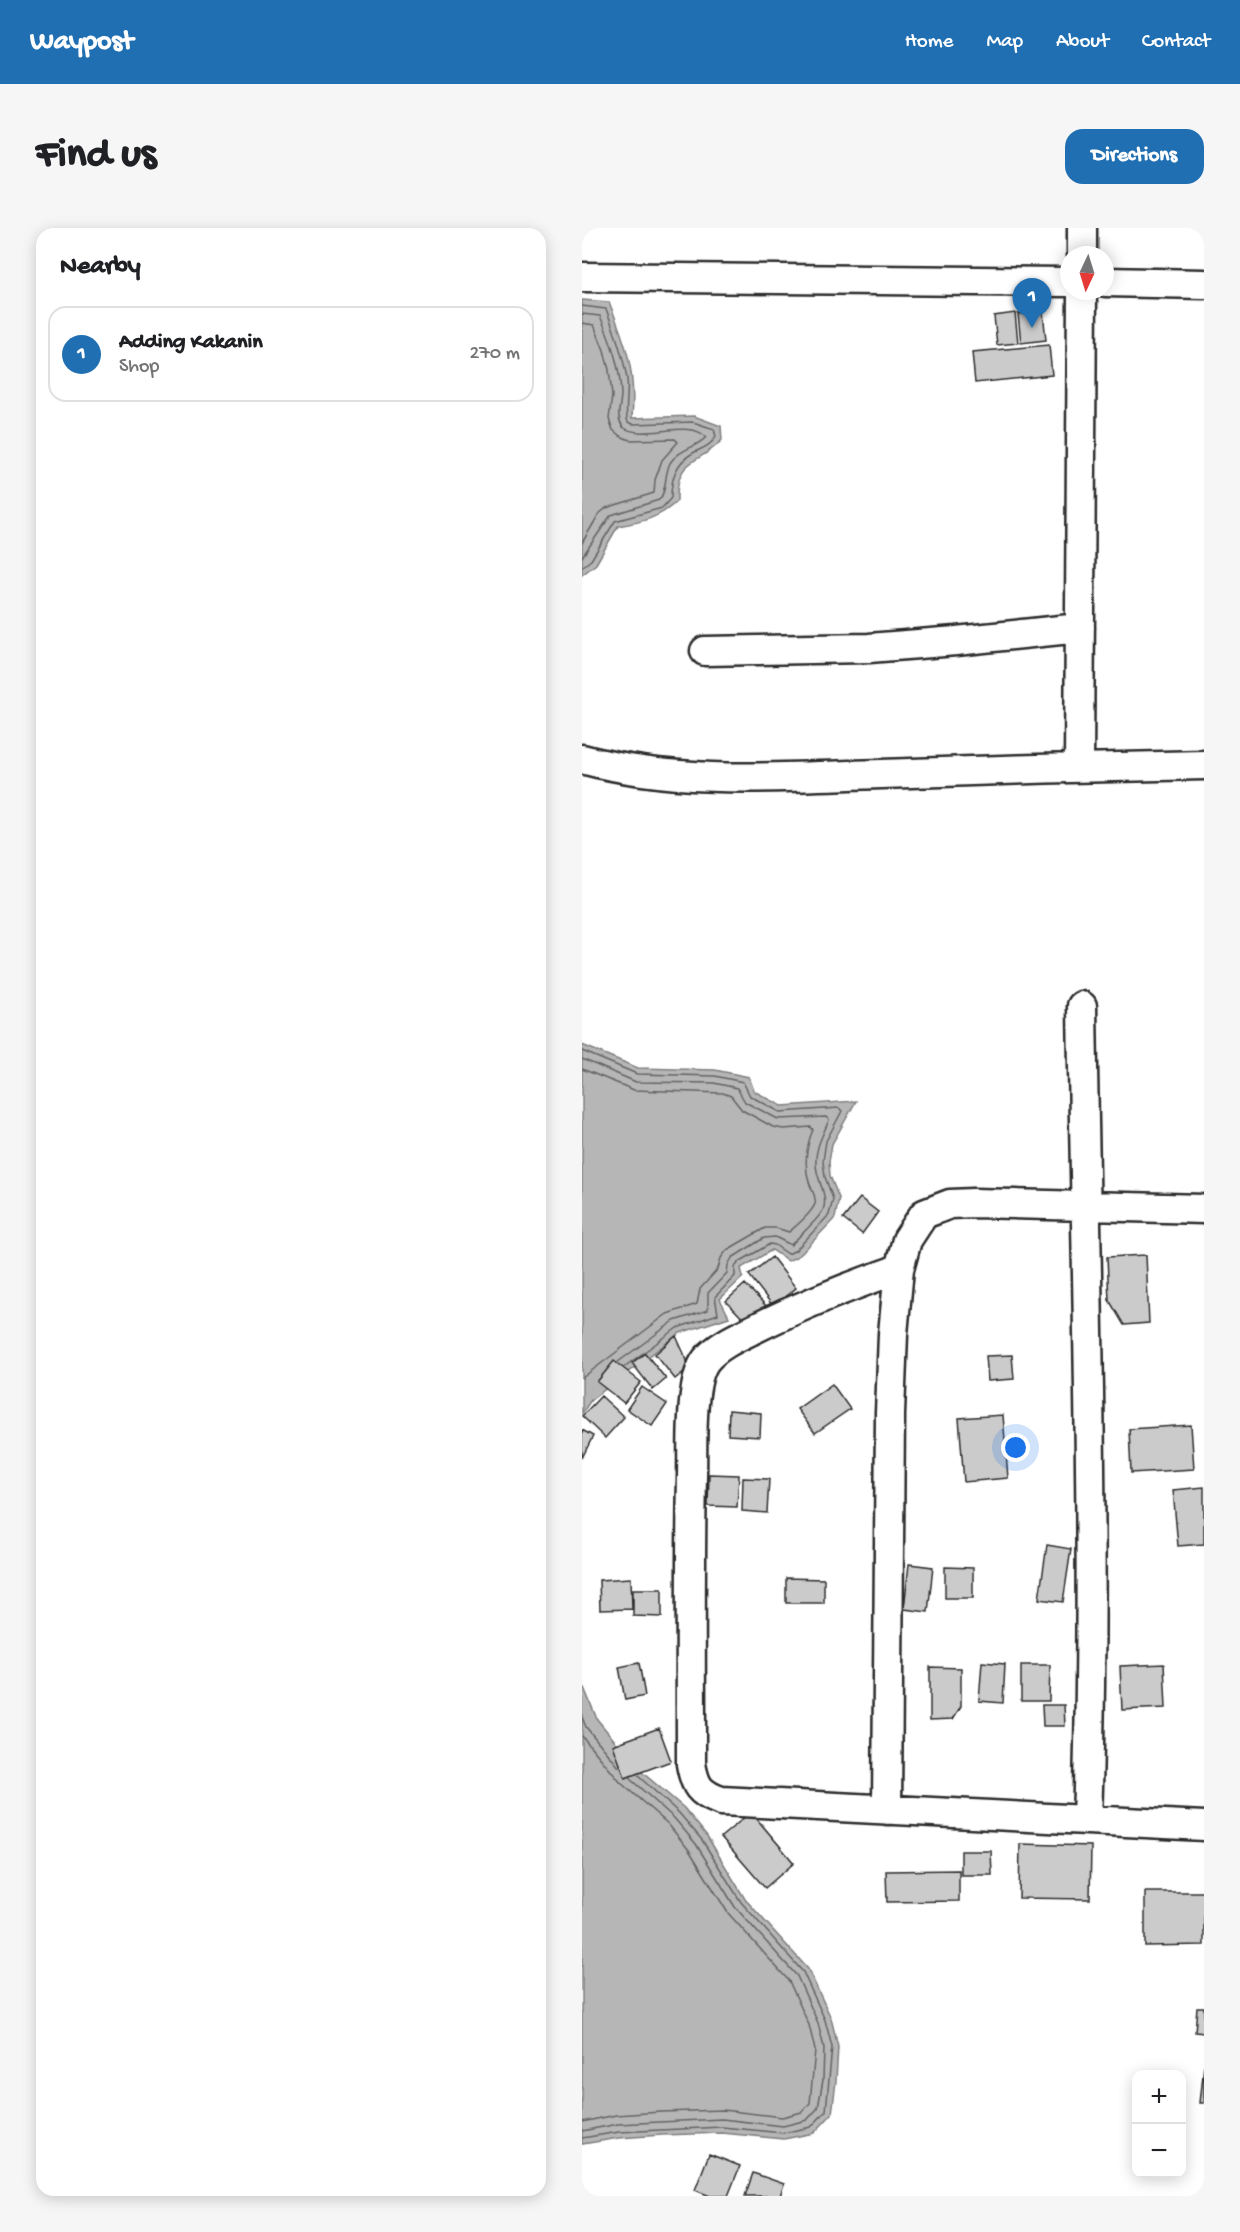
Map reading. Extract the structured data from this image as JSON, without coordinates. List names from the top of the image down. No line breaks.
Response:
{"north":"bottom","page":{"header":"Waypost","nav":["Home","Map","About","Contact"],"buttons":"Directions","title":"Find us","heading":"Nearby","pins":"1","list":[{"mark":"1","name":"Adding Kakanin","note":"Shop","value":"270 m"}],"map_buttons":["+","−"]}}
